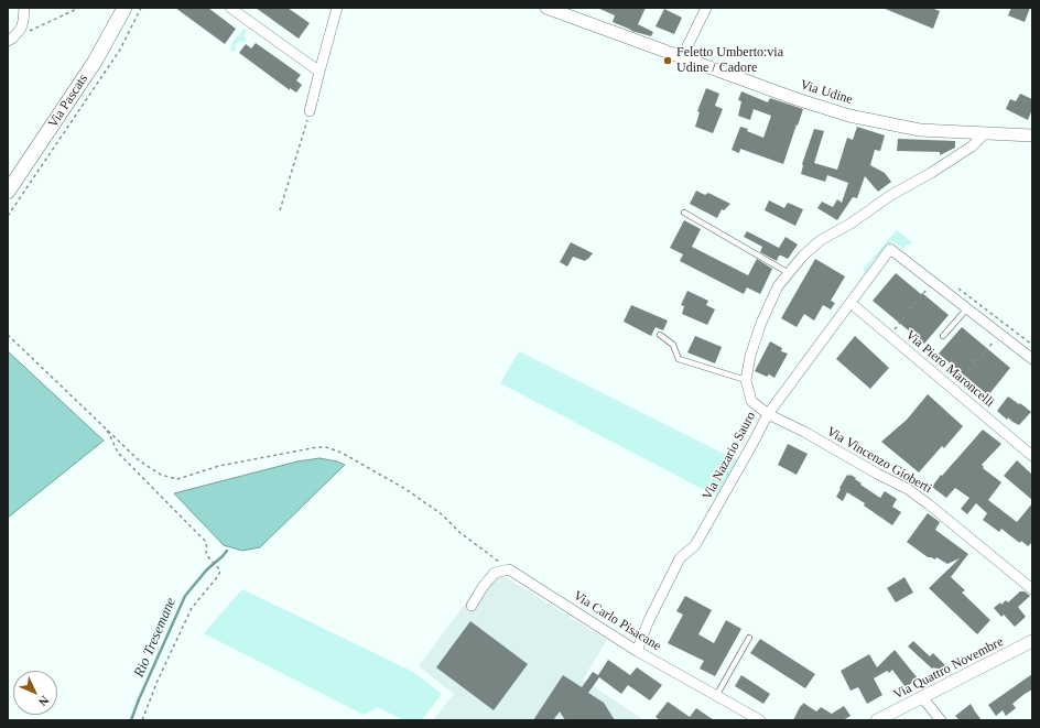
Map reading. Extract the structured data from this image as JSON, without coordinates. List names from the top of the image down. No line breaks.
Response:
{"streets":{"main road":["Via Pascats"],"street":["Via Udine","Via Piero Maroncelli","Via Nazario Sauro","Via Vincenzo Gioberti","Via Carlo Pisacane","Via Quattro Novembre"]},"crossings":[["Via Udine","Via Nazario Sauro"],["Via Nazario Sauro","Via Vincenzo Gioberti"],["Via Nazario Sauro","Via Carlo Pisacane"]],"water":["Rio Tresemane"],"places":["Feletto Umberto:via Udine / Cadore"],"north":"bottom right"}
